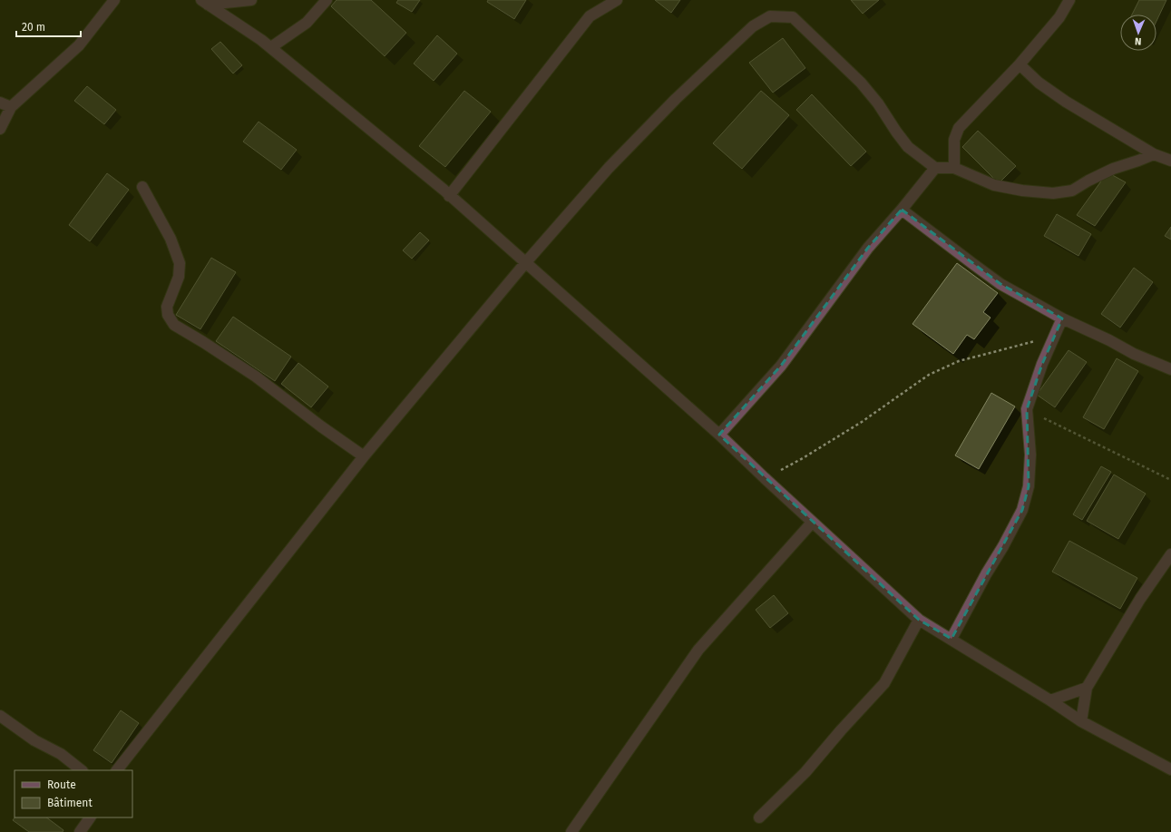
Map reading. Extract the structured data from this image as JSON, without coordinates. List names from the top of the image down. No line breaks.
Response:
{"legend":["Route","Bâtiment"],"scale_bar":"20 m","north":"bottom"}
